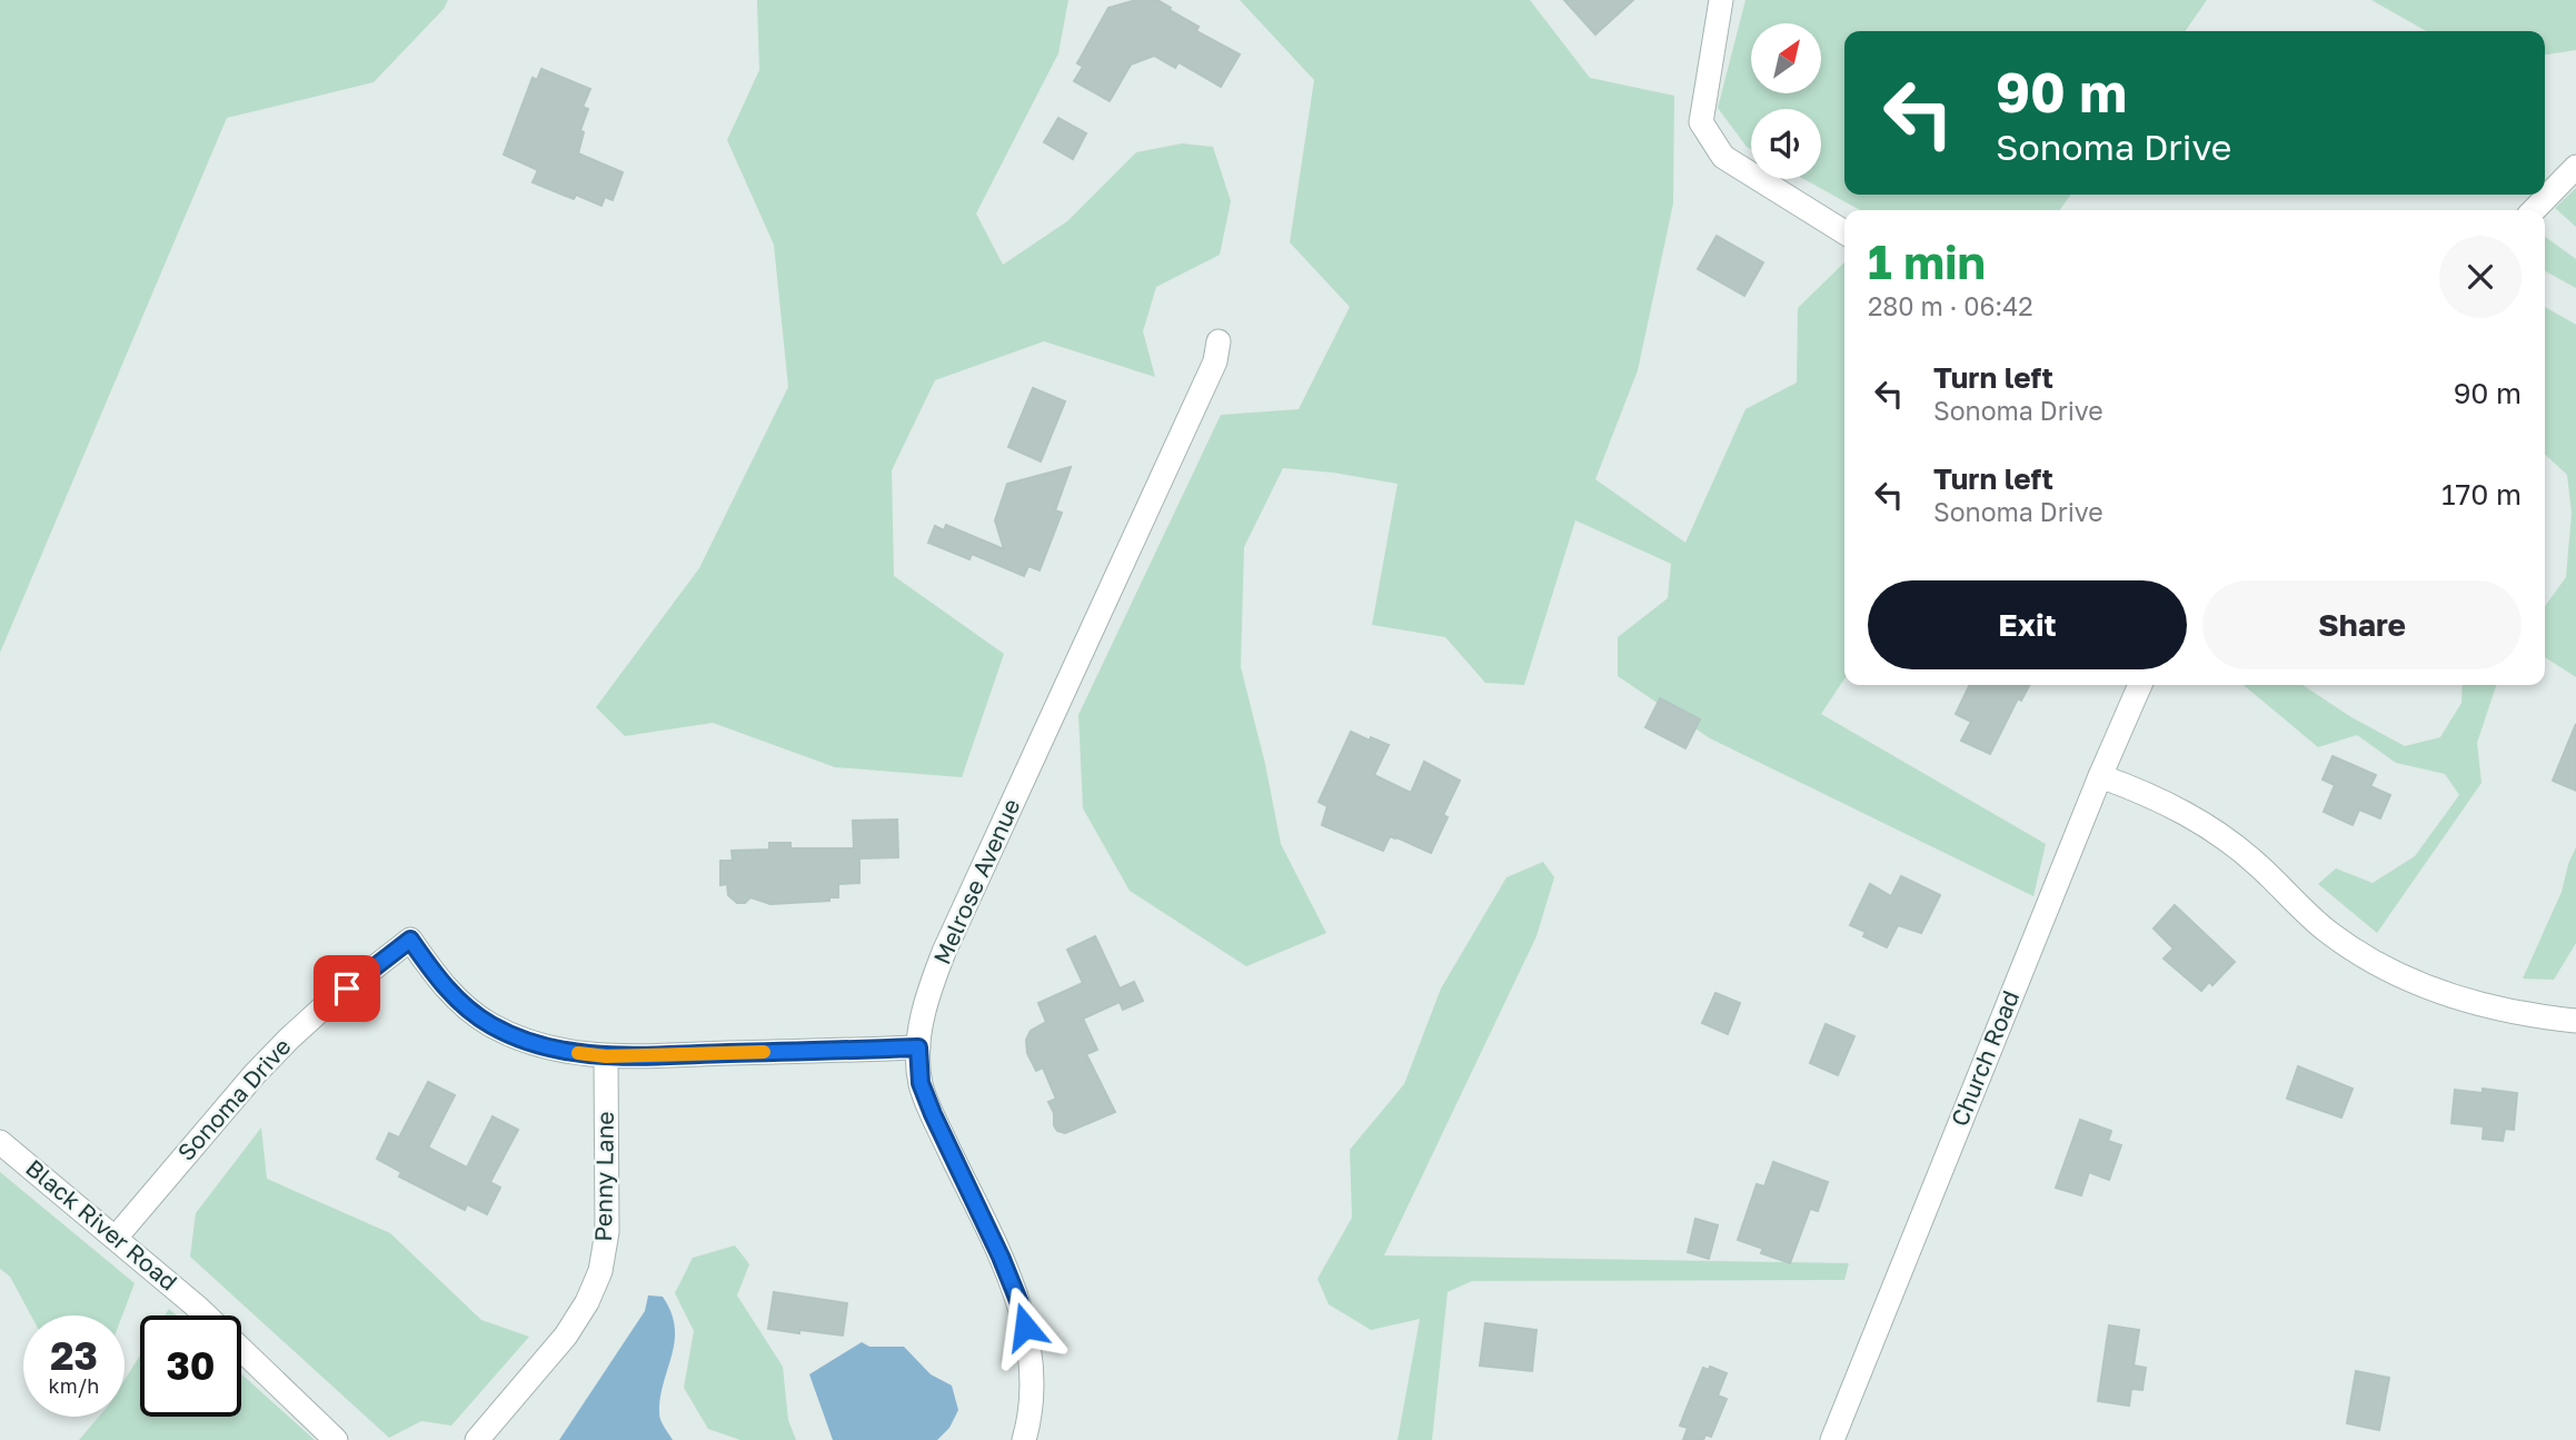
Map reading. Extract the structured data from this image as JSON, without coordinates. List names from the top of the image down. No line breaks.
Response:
{"streets":{"street":["Melrose Avenue","Church Road","Sonoma Drive","Penny Lane","Black River Road"]},"crossings":[["Melrose Avenue","Sonoma Drive"],["Sonoma Drive","Penny Lane"],["Sonoma Drive","Black River Road"]],"north":"top right","page":{"turn":["90 m","Sonoma Drive"],"heading":["1 min","280 m · 06:42"],"list":[{"name":"Turn left","note":"Sonoma Drive","value":"90 m"},{"name":"Turn left","note":"Sonoma Drive","value":"170 m"}],"buttons":["Exit","Share"],"speed":"23 km/h","limit":"30"}}
